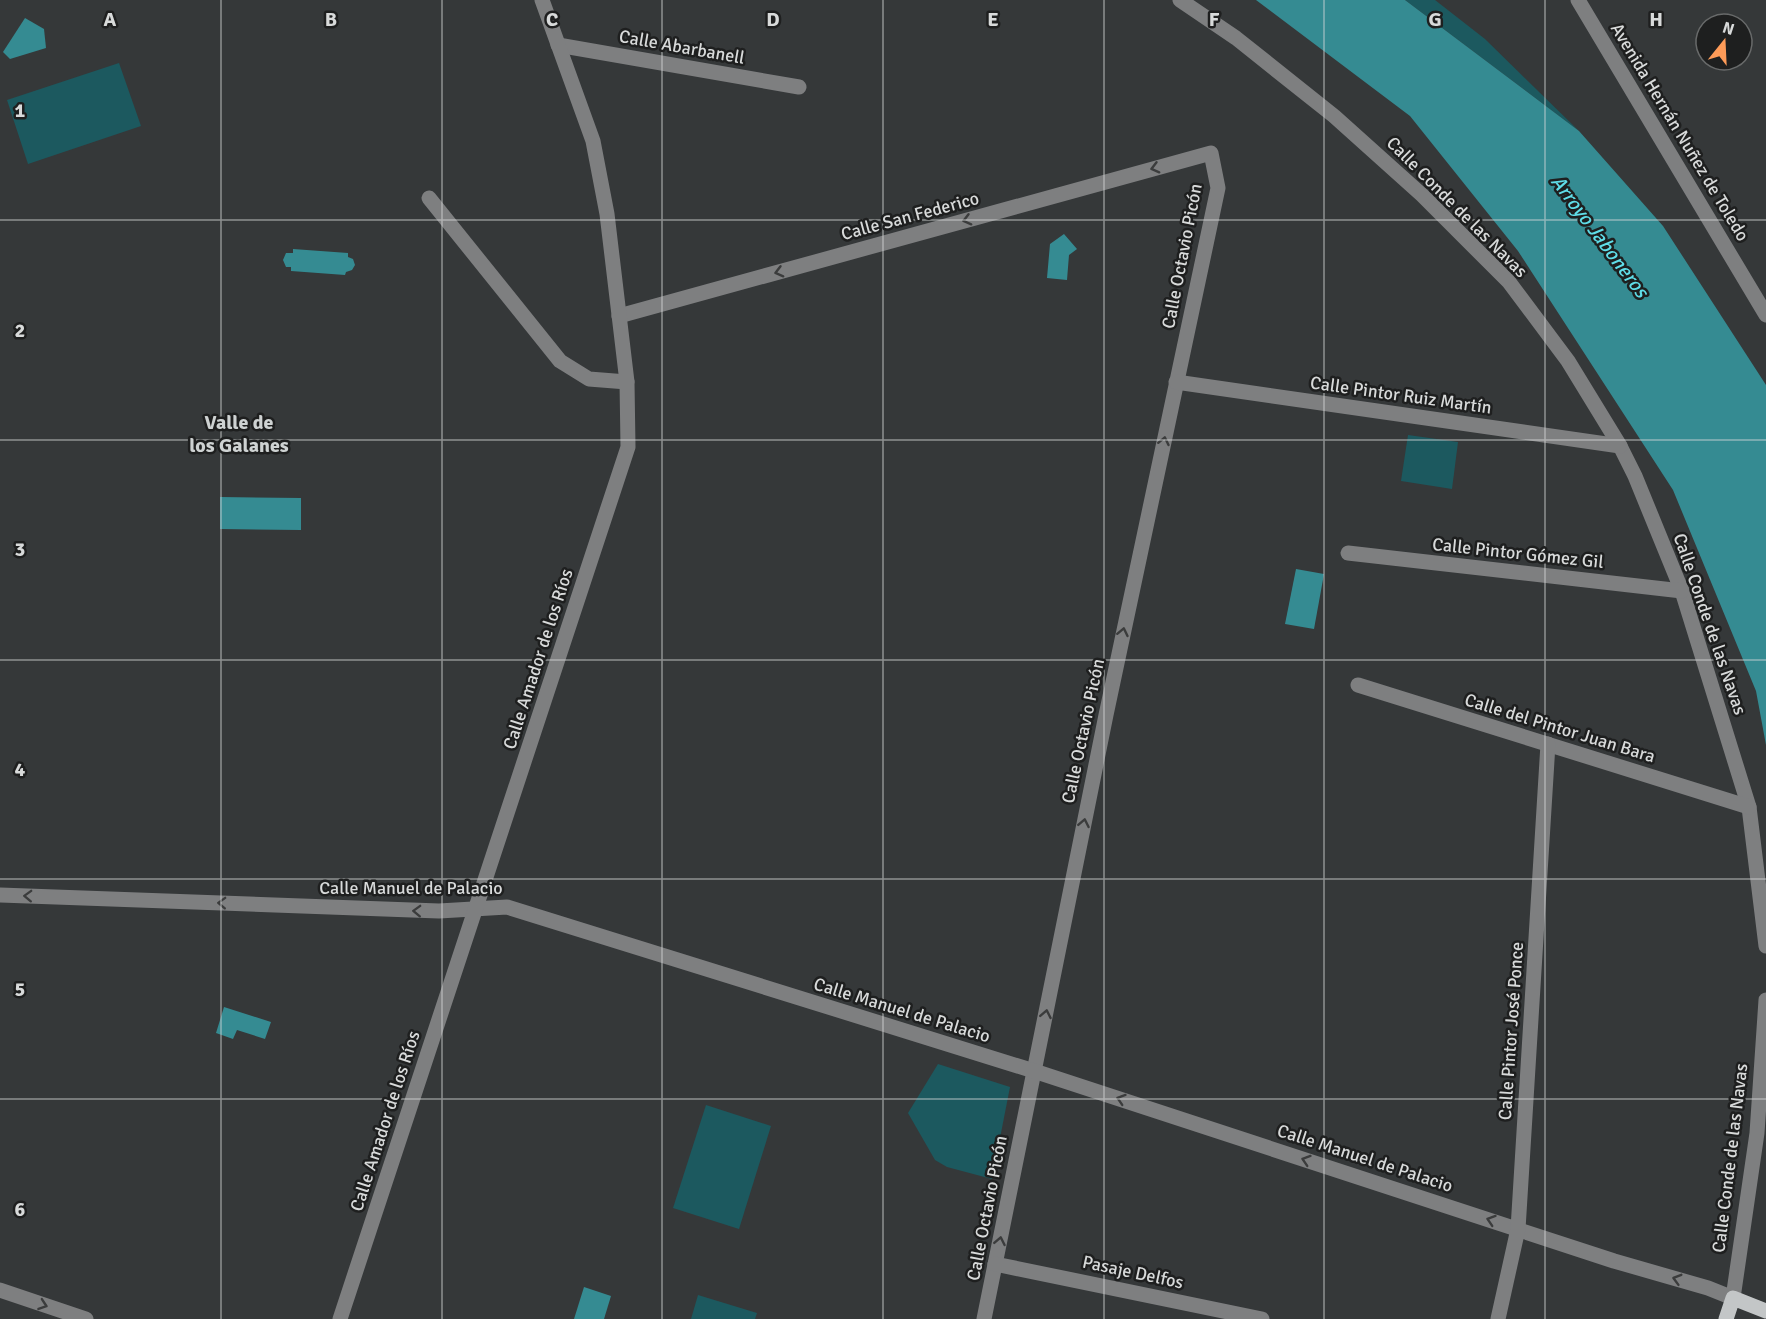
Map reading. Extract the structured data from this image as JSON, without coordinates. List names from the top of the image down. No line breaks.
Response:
{"streets":{"main road":["Calle Conde de las Navas","Calle Manuel de Palacio"],"street":["Calle Abarbanell","Avenida Hernán Nuñez de Toledo","Calle San Federico","Calle Octavio Picón","Calle Pintor Ruiz Martín","Calle Pintor Gómez Gil","Calle Amador de los Ríos","Calle del Pintor Juan Bara","Calle Pintor José Ponce","Pasaje Delfos"]},"crossings":[["Calle Abarbanell","Calle Amador de los Ríos"],["Calle Conde de las Navas","Calle Pintor Ruiz Martín"],["Calle Conde de las Navas","Calle Pintor Gómez Gil"],["Calle Conde de las Navas","Calle del Pintor Juan Bara"],["Calle Conde de las Navas","Calle Manuel de Palacio"],["Calle San Federico","Calle Octavio Picón"],["Calle San Federico","Calle Amador de los Ríos"],["Calle Octavio Picón","Calle Pintor Ruiz Martín"],["Calle Octavio Picón","Calle Manuel de Palacio"],["Calle Octavio Picón","Pasaje Delfos"],["Calle Amador de los Ríos","Calle Manuel de Palacio"],["Calle del Pintor Juan Bara","Calle Pintor José Ponce"],["Calle Manuel de Palacio","Calle Pintor José Ponce"]],"one_way":["Calle San Federico","Calle Octavio Picón","Calle Manuel de Palacio"],"districts":["Valle de los Galanes"],"water":["Arroyo Jaboneros"],"north":"top","grid":{"columns":["A","B","C","D","E","F","G","H"],"rows":["1","2","3","4","5","6"]}}
